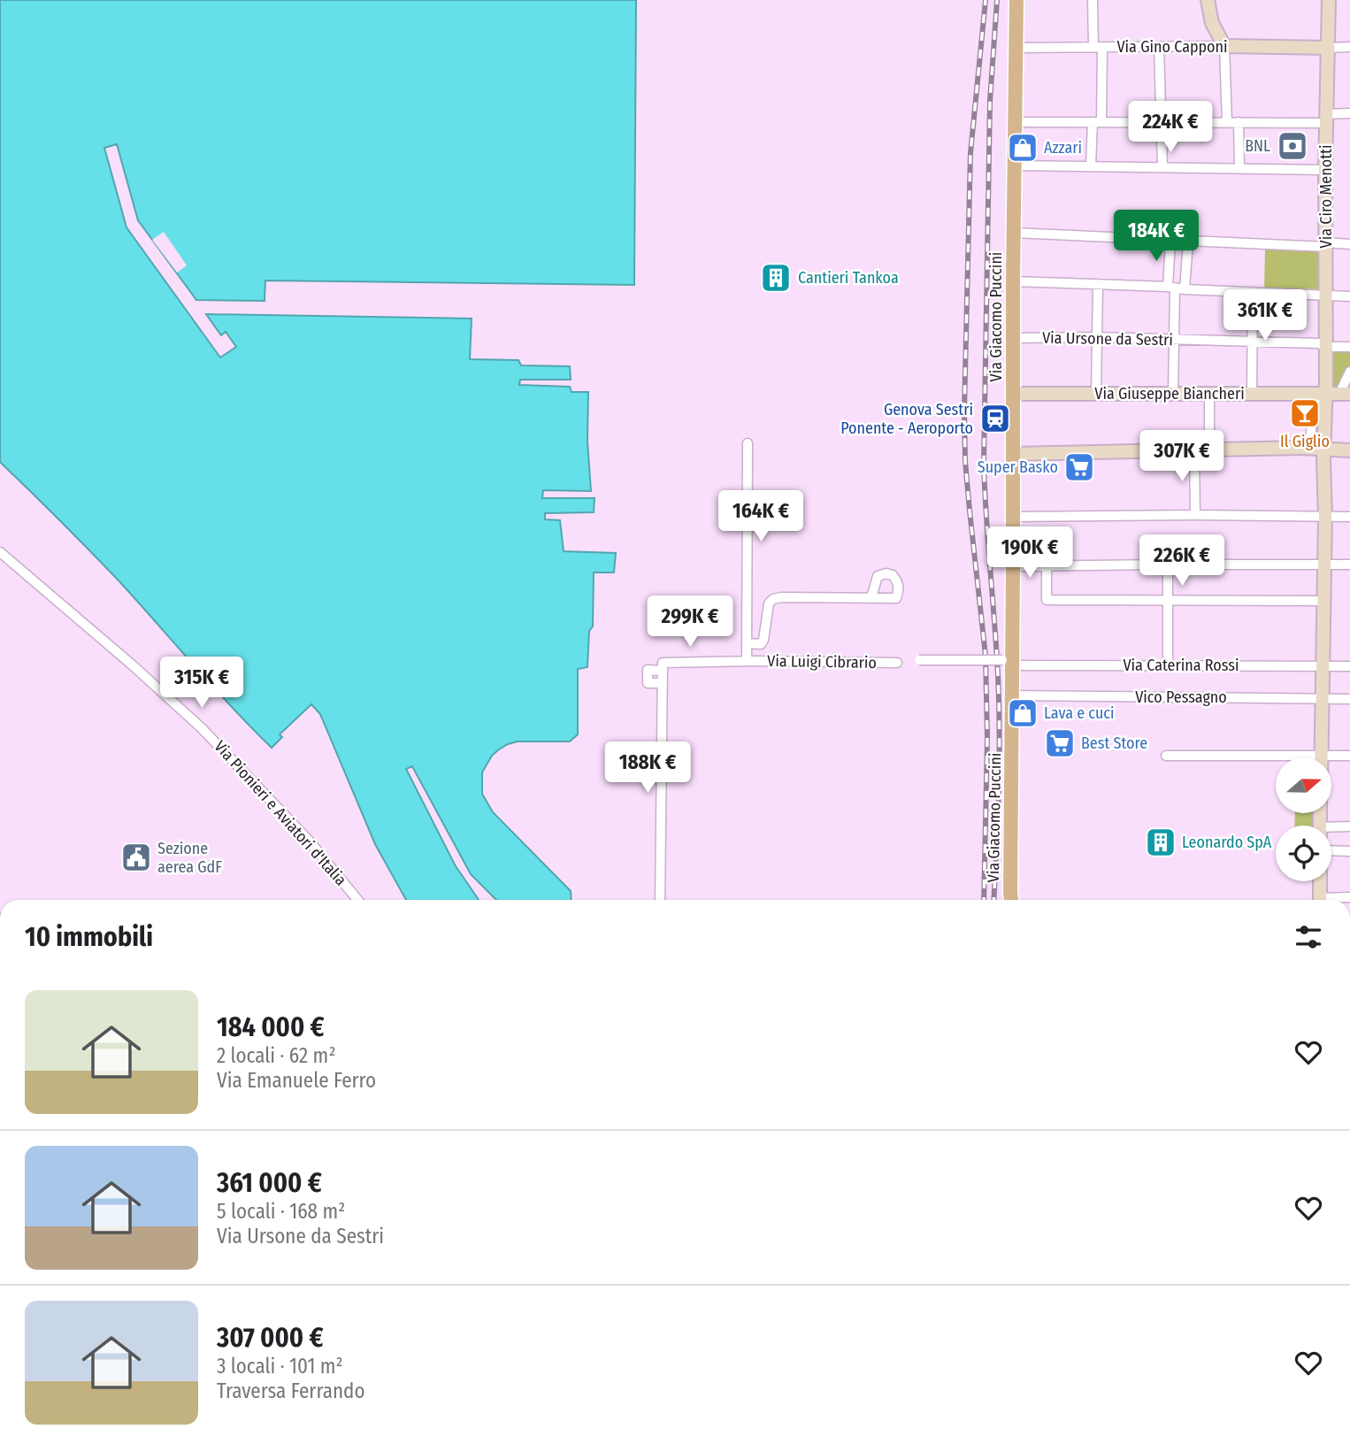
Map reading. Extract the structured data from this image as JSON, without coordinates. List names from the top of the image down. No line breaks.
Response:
{"streets":{"main road":["Via Giacomo Puccini"],"street":["Via Gino Capponi","Via Ciro Menotti","Via Ursone da Sestri","Via Giuseppe Biancheri","Via Luigi Cibrario","Via Caterina Rossi","Vico Pessagno","Via Pionieri e Aviatori d'Italia"]},"crossings":[["Via Gino Capponi","Via Ciro Menotti"],["Via Gino Capponi","Via Giacomo Puccini"],["Via Ciro Menotti","Via Ursone da Sestri"],["Via Ciro Menotti","Via Giuseppe Biancheri"],["Via Ciro Menotti","Via Caterina Rossi"],["Via Ciro Menotti","Vico Pessagno"],["Via Giacomo Puccini","Via Ursone da Sestri"],["Via Giacomo Puccini","Via Giuseppe Biancheri"],["Via Giacomo Puccini","Via Caterina Rossi"],["Via Giacomo Puccini","Vico Pessagno"]],"places":{"bank":["BNL"],"shop":["Azzari","Lava e cuci"],"building":["Cantieri Tankoa","Leonardo SpA"],"bar":["Il Giglio"],"station":["Genova Sestri Ponente - Aeroporto"],"supermarket":["Super Basko","Best Store"],"public building":["Sezione aerea GdF"]},"north":"right","page":{"price":["224K €","184K €","361K €","307K €","164K €","190K €","226K €","299K €","315K €","188K €"],"heading":"10 immobili","list":[{"name":"184 000 €","note":"2 locali · 62 m² · Via Emanuele Ferro"},{"name":"361 000 €","note":"5 locali · 168 m² · Via Ursone da Sestri"},{"name":"307 000 €","note":"3 locali · 101 m² · Traversa Ferrando"}]}}
